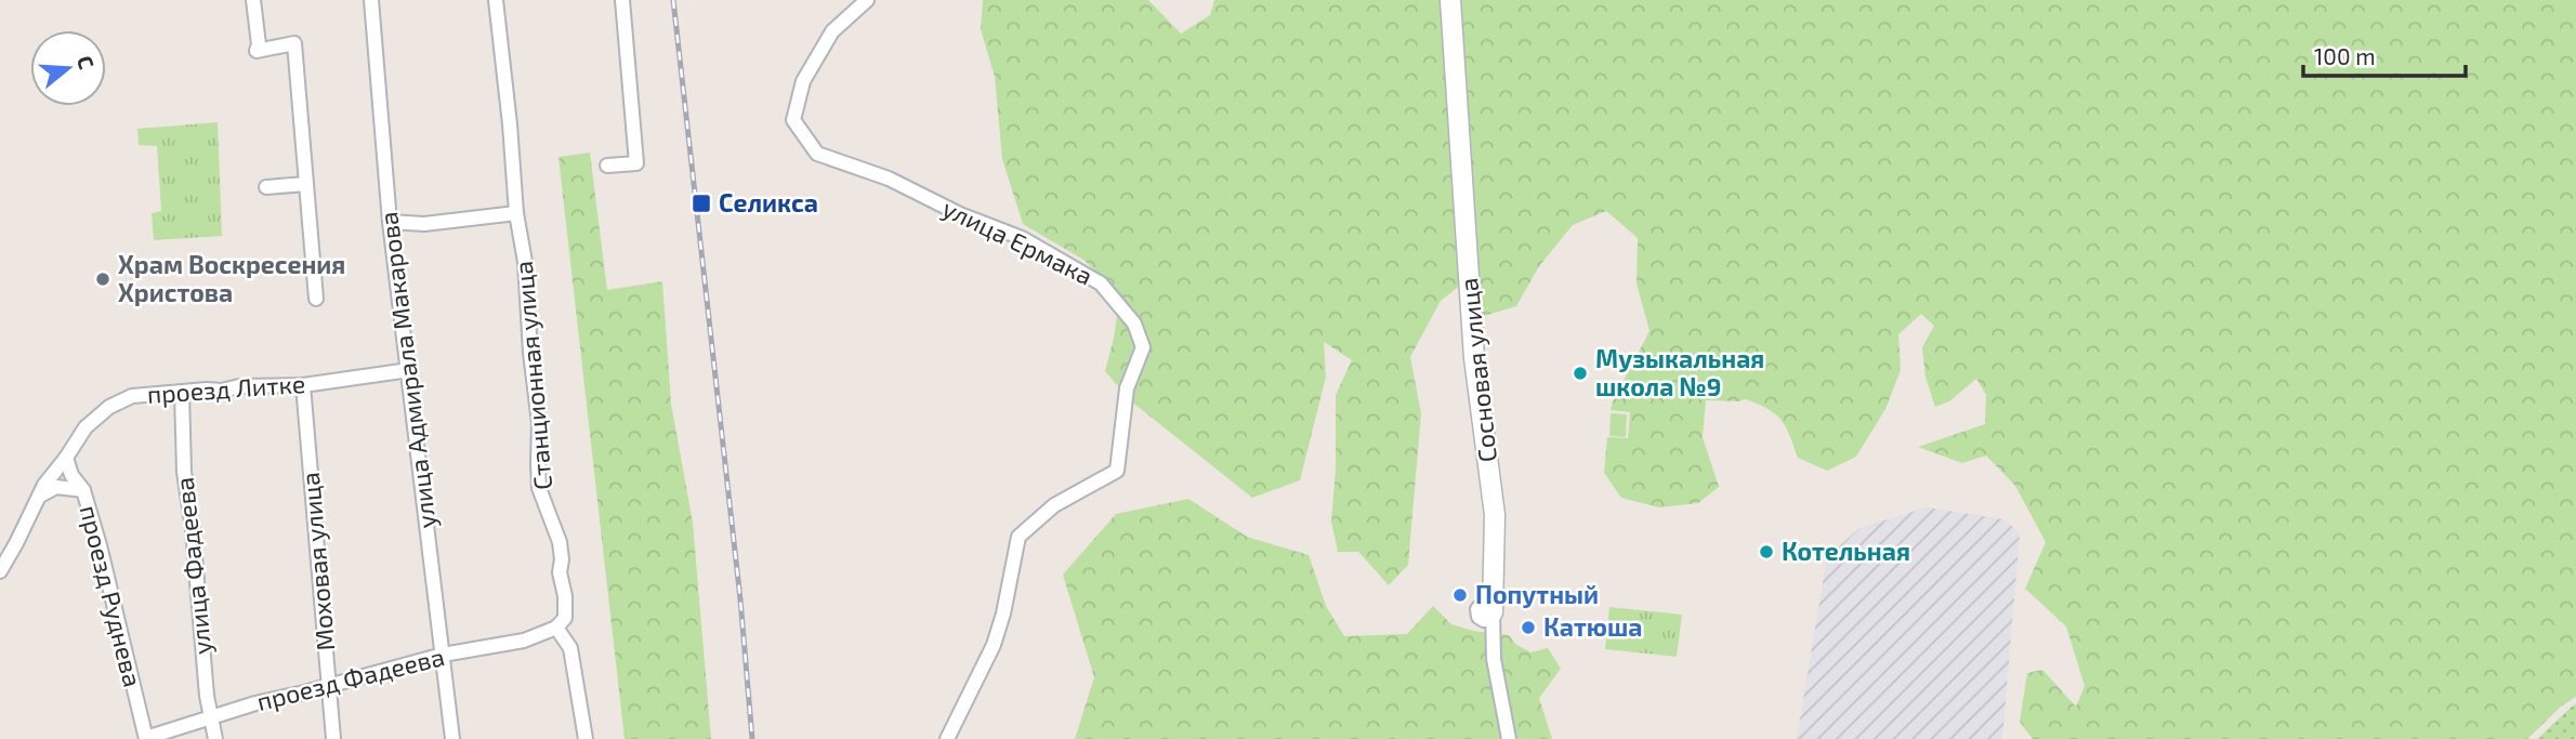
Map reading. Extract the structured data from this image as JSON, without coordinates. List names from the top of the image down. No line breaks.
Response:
{"streets":{"street":["улица Ермака","улица Адмирала Макарова","Сосновая улица","Станционная улица","проезд Литке","Моховая улица","улица Фадеева","проезд Руднева","проезд Фадеева"]},"crossings":[["улица Адмирала Макарова","проезд Литке"],["улица Адмирала Макарова","проезд Фадеева"],["Станционная улица","проезд Фадеева"],["проезд Литке","Моховая улица"],["проезд Литке","улица Фадеева"],["проезд Литке","проезд Руднева"],["Моховая улица","проезд Фадеева"],["улица Фадеева","проезд Фадеева"],["проезд Руднева","проезд Фадеева"]],"places":{"transit":["Селикса"],"other":["Храм Воскресения Христова","Музыкальная школа №9","Котельная","Попутный","Катюша"]},"scale_bar":"100 m","north":"right"}
